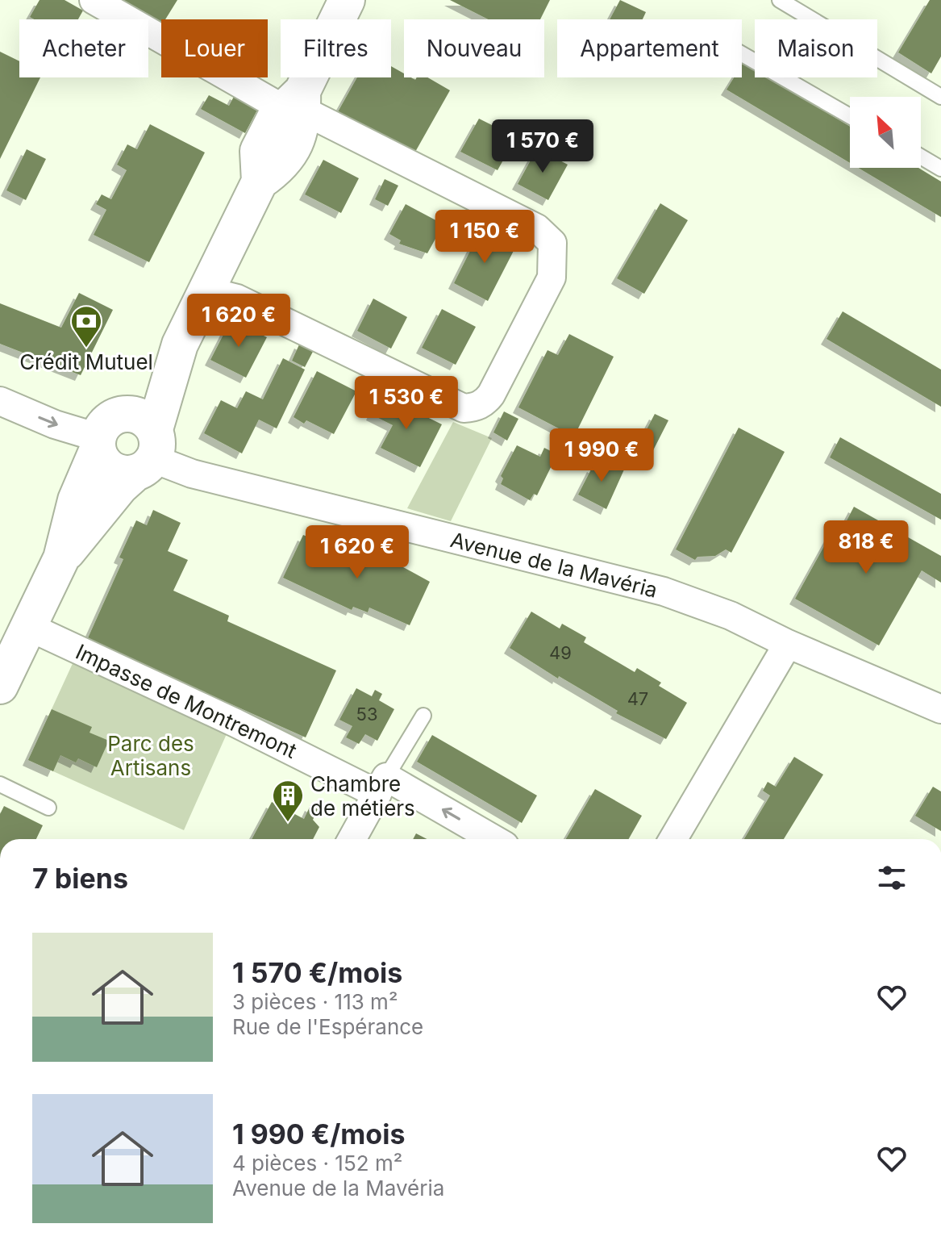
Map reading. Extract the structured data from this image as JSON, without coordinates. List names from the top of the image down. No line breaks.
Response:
{"streets":{"street":["Avenue de la Mavéria","Impasse de Montremont"]},"parks":["Parc des Artisans"],"places":{"bank":["Crédit Mutuel"],"building":["Chambre de métiers"]},"house_numbers":["49","47","53"],"north":"top left","page":{"chip":["Acheter","Louer","Filtres","Nouveau","Appartement","Maison"],"price":["1 570 €","1 150 €","1 620 €","1 530 €","1 990 €","818 €","1 620 €"],"heading":"7 biens","list":[{"name":"1 570 €/mois","note":"3 pièces · 113 m² · Rue de l'Espérance"},{"name":"1 990 €/mois","note":"4 pièces · 152 m² · Avenue de la Mavéria"}]}}
